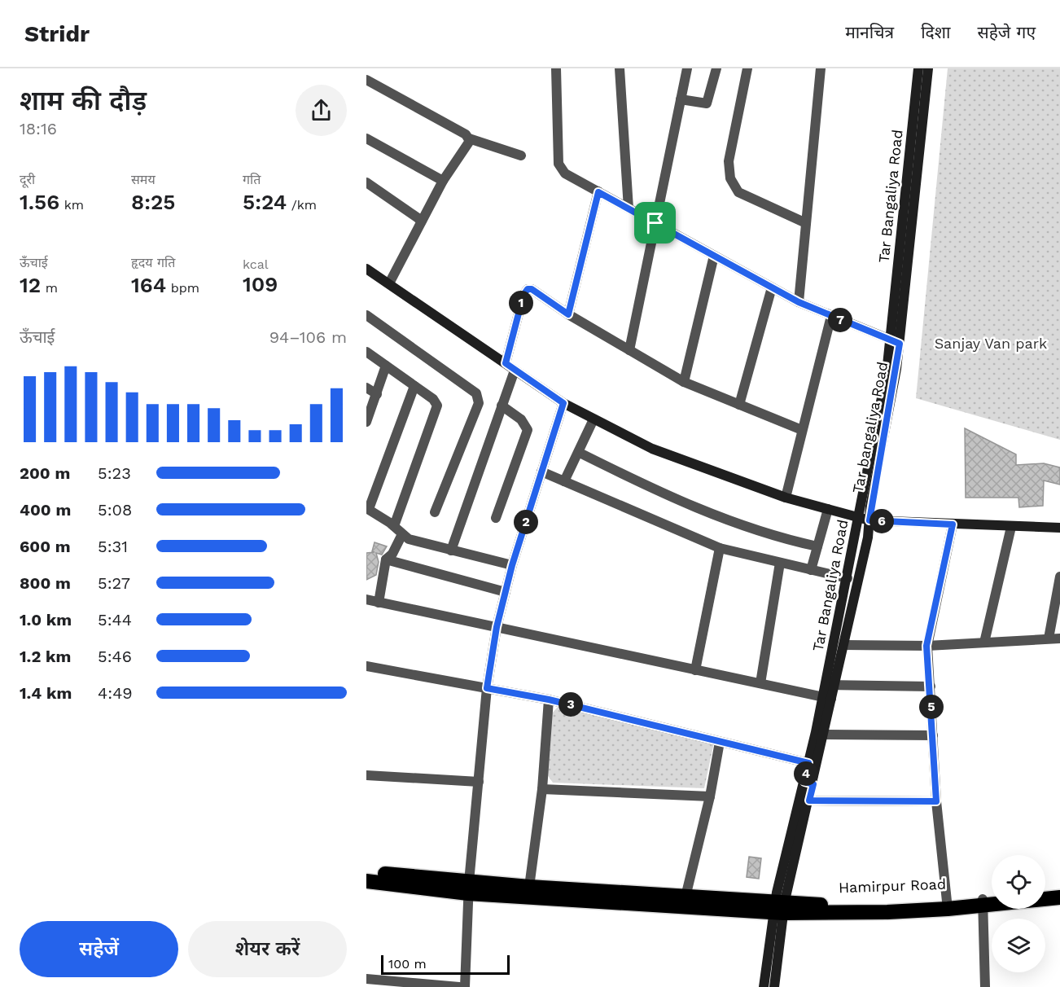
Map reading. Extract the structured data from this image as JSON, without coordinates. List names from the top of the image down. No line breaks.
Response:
{"streets":{"street":["Tar Bangaliya Road","Tar bangaliya Road"]},"crossings":[["Tar Bangaliya Road","Tar bangaliya Road"]],"parks":["Sanjay Van park"],"scale_bar":"100 m","page":{"header":"Stridr","nav":["मानचित्र","दिशा","सहेजे गए"],"heading":["शाम की दौड़","18:16"],"stats":[["दूरी","1.56 km"],["समय","8:25"],["गति","5:24 /km"],["ऊँचाई","12 m"],["हृदय गति","164 bpm"],["kcal","109"]],"pins":["1","7","6","2","3","5","4"],"chart":["ऊँचाई","94–106 m"],"list":[{"name":"200 m","note":"5:23"},{"name":"400 m","note":"5:08"},{"name":"600 m","note":"5:31"},{"name":"800 m","note":"5:27"},{"name":"1.0 km","note":"5:44"},{"name":"1.2 km","note":"5:46"},{"name":"1.4 km","note":"4:49"}],"buttons":["सहेजें","शेयर करें"],"scale":"100 m"}}
